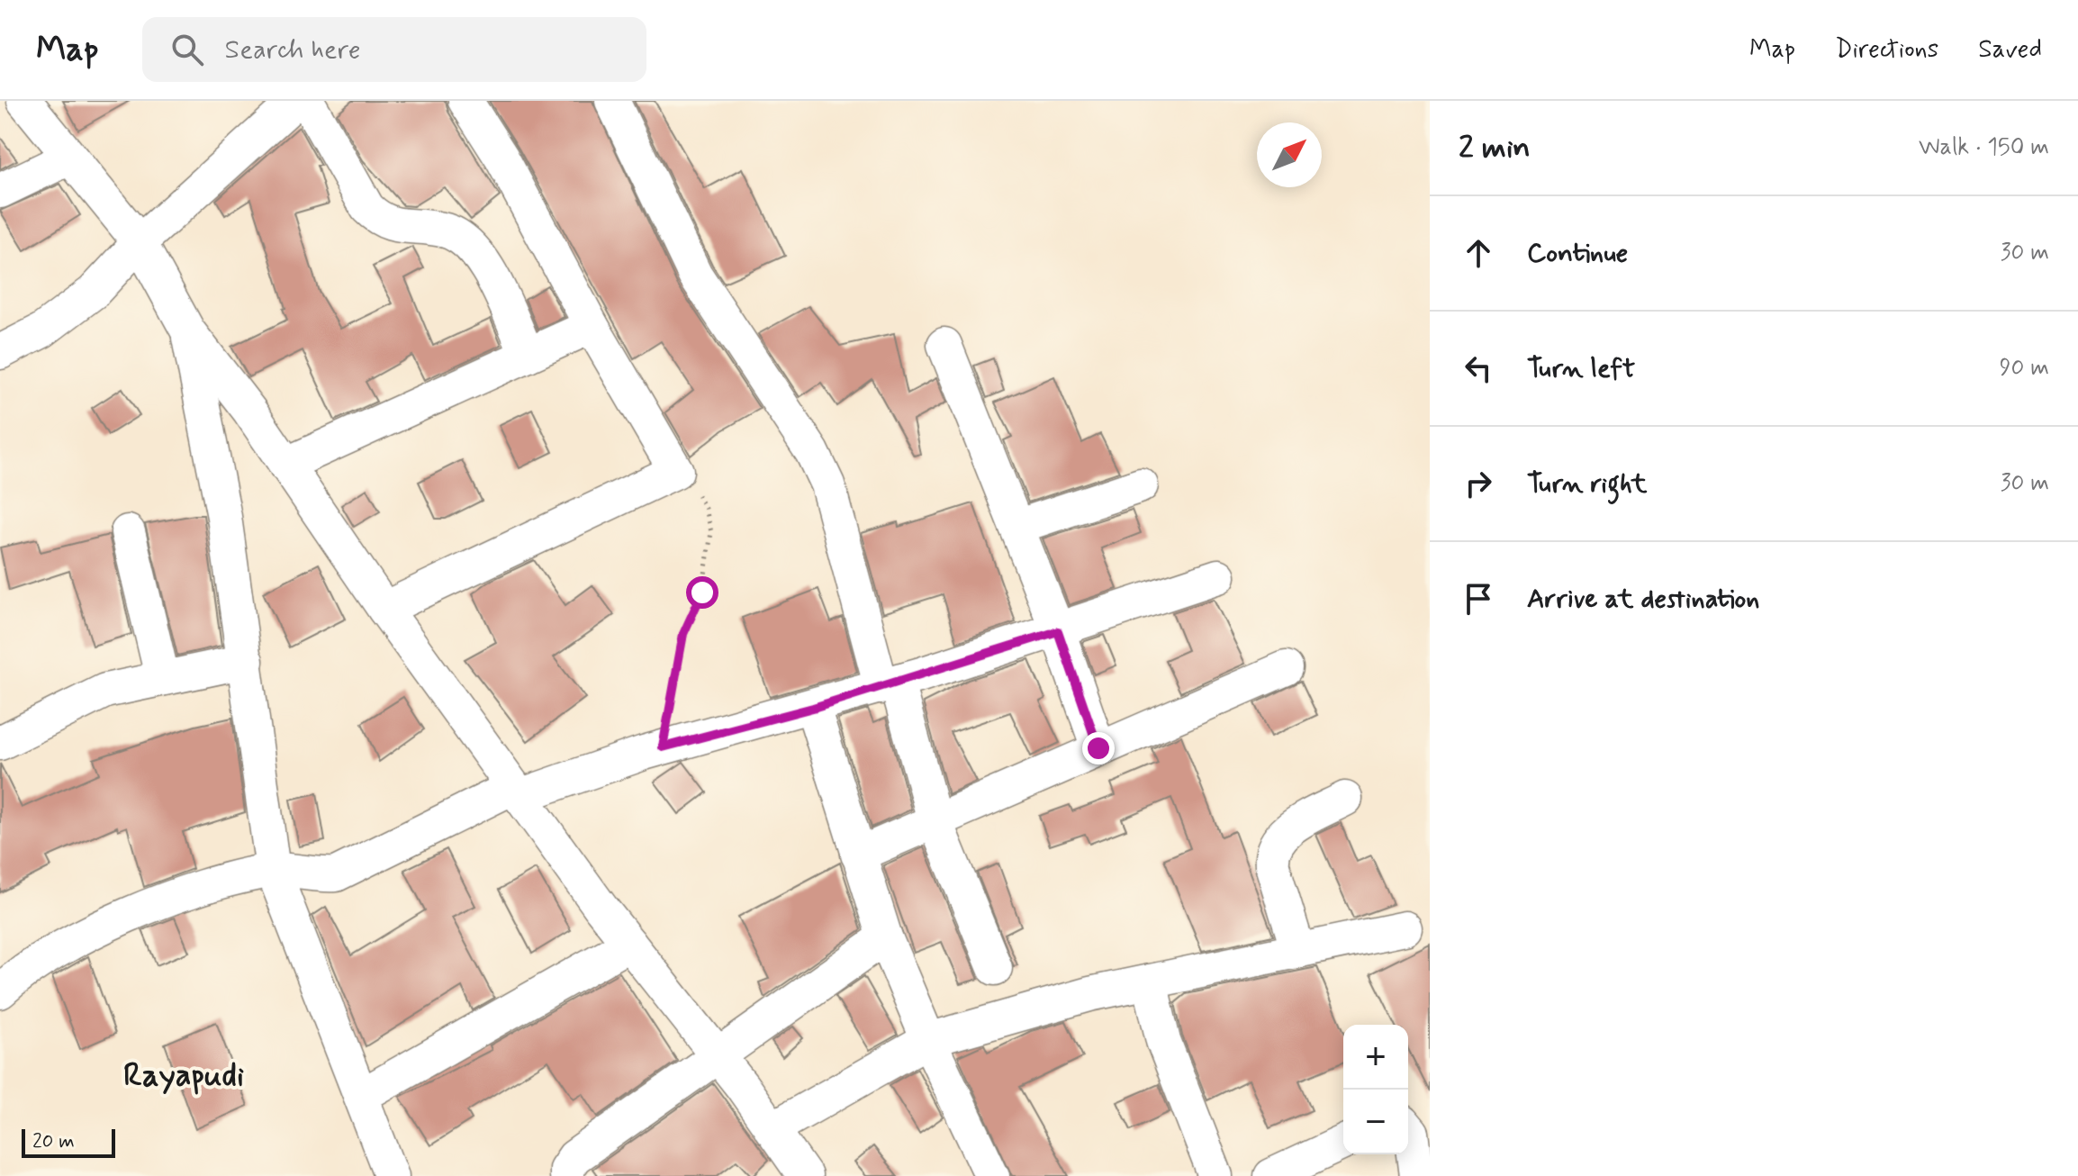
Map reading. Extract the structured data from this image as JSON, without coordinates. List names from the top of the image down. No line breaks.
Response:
{"districts":["Rayapudi"],"scale_bar":"20 m","north":"top right","page":{"header":"Map","search":"Search here","nav":["Map","Directions","Saved"],"heading":["2 min","Walk · 150 m"],"list":[["Continue","30 m"],["Turn left","90 m"],["Turn right","30 m"],"Arrive at destination"],"map_buttons":["+","−"],"scale":"20 m"}}
